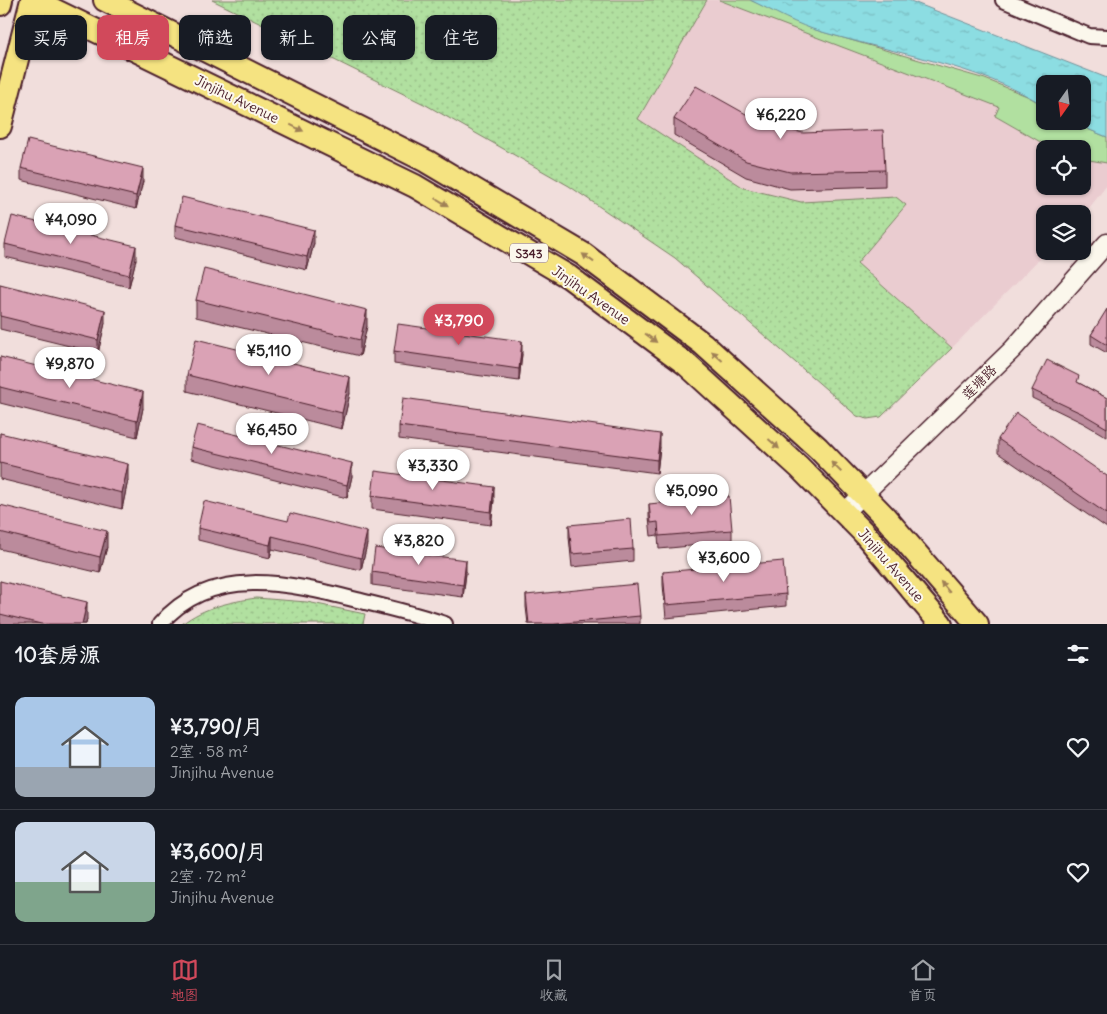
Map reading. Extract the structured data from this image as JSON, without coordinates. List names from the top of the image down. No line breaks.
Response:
{"streets":{"main road":["Jinjihu Avenue","S343"],"street":["莲塘路"]},"crossings":[["Jinjihu Avenue","莲塘路"]],"north":"bottom","page":{"chip":["买房","租房","筛选","新上","公寓","住宅"],"price":["¥6,220","¥4,090","¥3,790","¥5,110","¥9,870","¥6,450","¥3,330","¥5,090","¥3,820","¥3,600"],"heading":"10套房源","list":[{"name":"¥3,790/月","note":"2室 · 58 m² · Jinjihu Avenue"},{"name":"¥3,600/月","note":"2室 · 72 m² · Jinjihu Avenue"}],"tabs":["地图","收藏","首页"]}}
